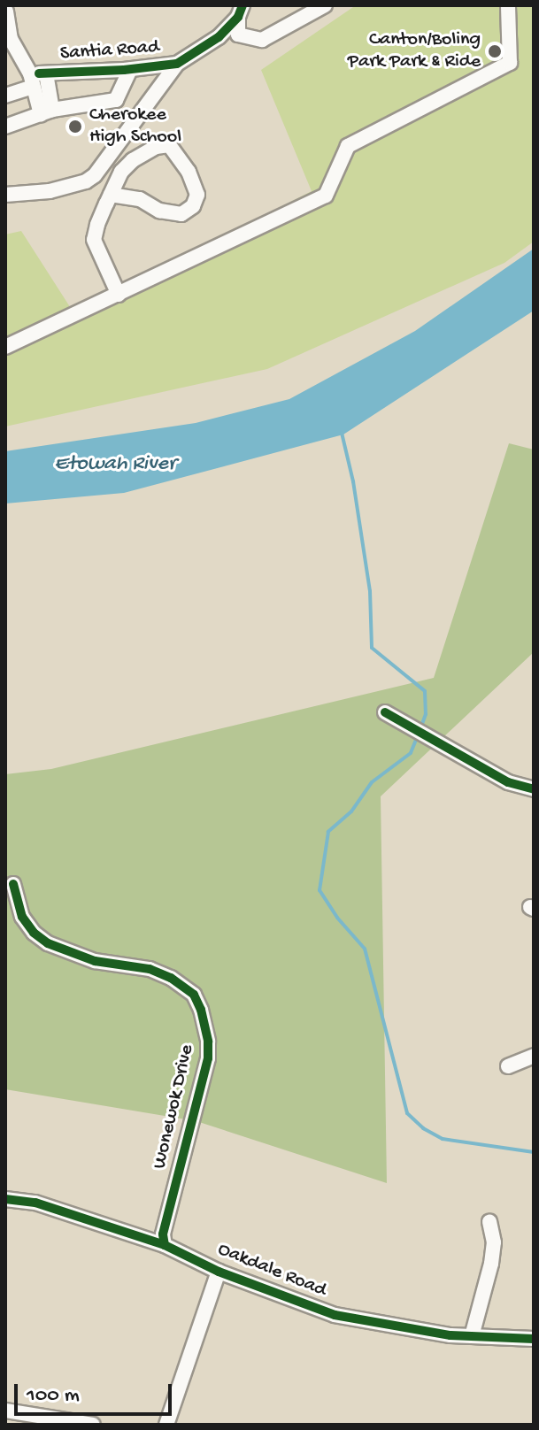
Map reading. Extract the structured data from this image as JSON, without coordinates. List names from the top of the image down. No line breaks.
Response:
{"streets":{"street":["Santia Road","Wonewok Drive","Oakdale Road"]},"crossings":[["Wonewok Drive","Oakdale Road"]],"water":["Etowah River"],"places":["Canton/Boling Park Park & Ride","Cherokee High School"],"scale_bar":"100 m"}
